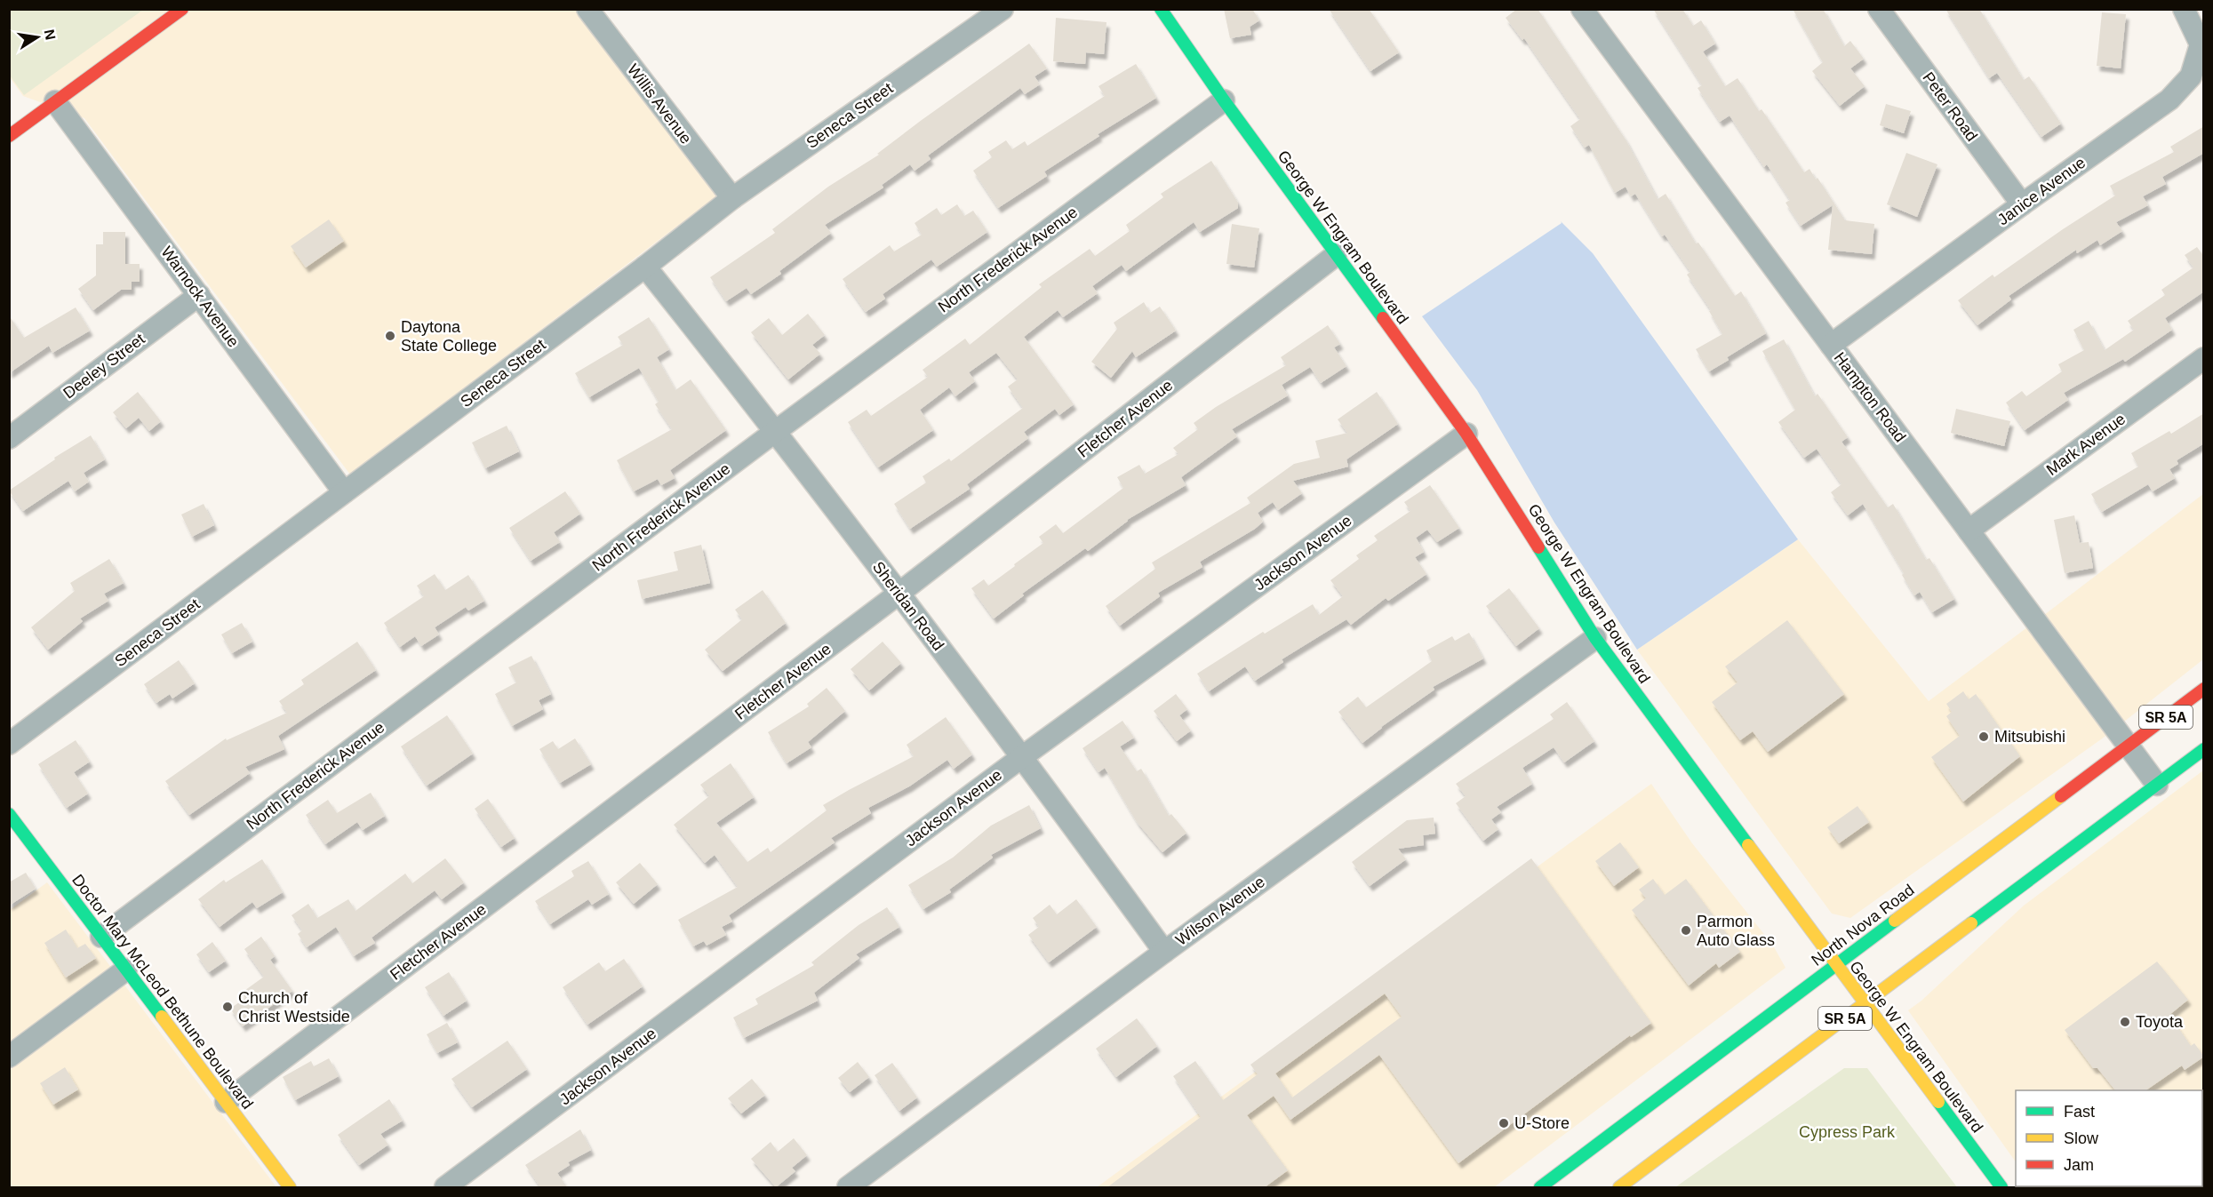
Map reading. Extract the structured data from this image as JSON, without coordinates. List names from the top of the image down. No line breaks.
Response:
{"streets":{"main road":["George W Engram Boulevard","SR 5A","North Nova Road","Doctor Mary McLeod Bethune Boulevard"],"street":["Willis Avenue","Peter Road","Seneca Street","Janice Avenue","North Frederick Avenue","Warnock Avenue","Deeley Street","Hampton Road","Fletcher Avenue","Mark Avenue","Jackson Avenue","Sheridan Road","Wilson Avenue"]},"crossings":[["Willis Avenue","Seneca Street"],["Peter Road","Janice Avenue"],["Seneca Street","Warnock Avenue"],["Seneca Street","Sheridan Road"],["Janice Avenue","Hampton Road"],["George W Engram Boulevard","North Frederick Avenue"],["George W Engram Boulevard","Fletcher Avenue"],["George W Engram Boulevard","Jackson Avenue"],["George W Engram Boulevard","SR 5A"],["George W Engram Boulevard","Wilson Avenue"],["George W Engram Boulevard","North Nova Road"],["North Frederick Avenue","Sheridan Road"],["North Frederick Avenue","Doctor Mary McLeod Bethune Boulevard"],["Warnock Avenue","Deeley Street"],["Hampton Road","Mark Avenue"],["Hampton Road","SR 5A"],["Hampton Road","North Nova Road"],["Fletcher Avenue","Sheridan Road"],["Fletcher Avenue","Doctor Mary McLeod Bethune Boulevard"],["Jackson Avenue","Sheridan Road"],["Sheridan Road","Wilson Avenue"]],"parks":["Cypress Park"],"places":["Daytona State College","Mitsubishi","Parmon Auto Glass","Church of Christ Westside","Toyota","U-Store"],"legend":["Fast","Slow","Jam"],"north":"right"}
